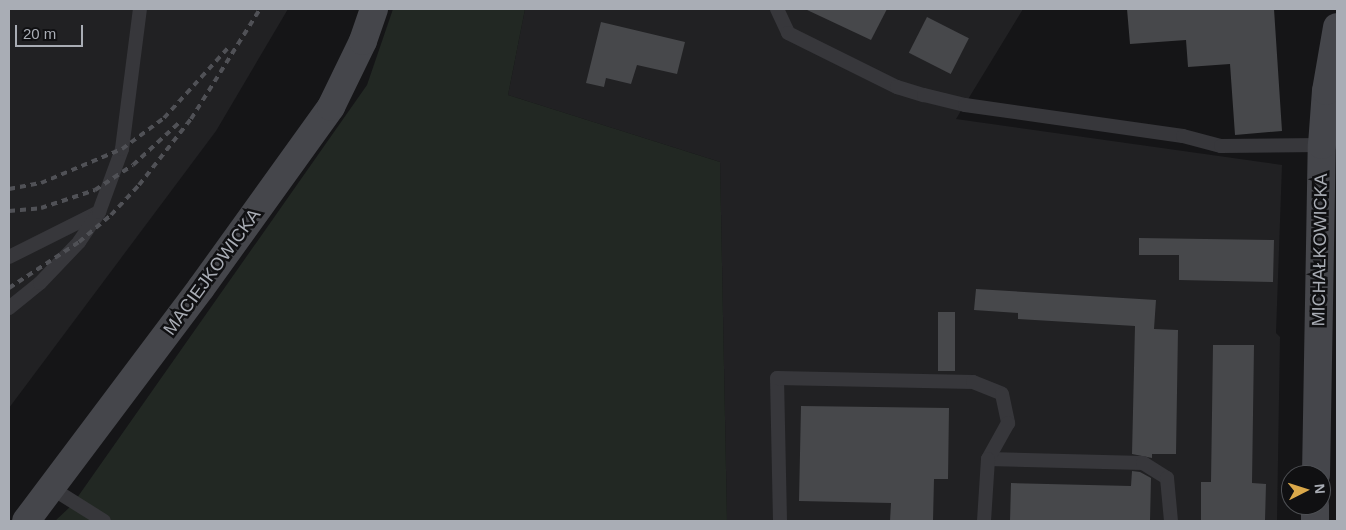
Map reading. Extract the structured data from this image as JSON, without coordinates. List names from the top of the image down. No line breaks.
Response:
{"streets":{"street":["MICHAŁKOWICKA","MACIEJKOWICKA"]},"scale_bar":"20 m","north":"right"}
